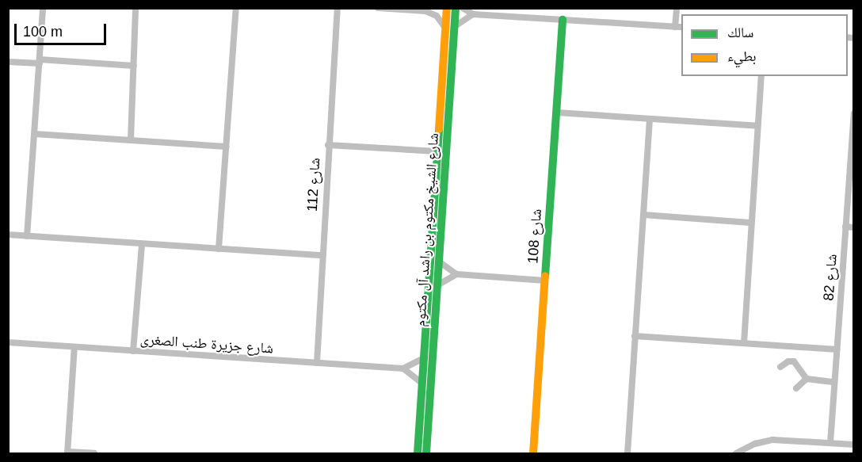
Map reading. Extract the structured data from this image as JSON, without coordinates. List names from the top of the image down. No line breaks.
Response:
{"streets":{"street":["شارع 112","شارع الشيخ مكتوم بن راشد آل مكتوم","شارع 108","شارع 82","شارع جزيرة طنب الصغرى"]},"crossings":[["شارع 112","شارع جزيرة طنب الصغرى"]],"legend":["سالك","بطيء"],"scale_bar":"100 m"}
